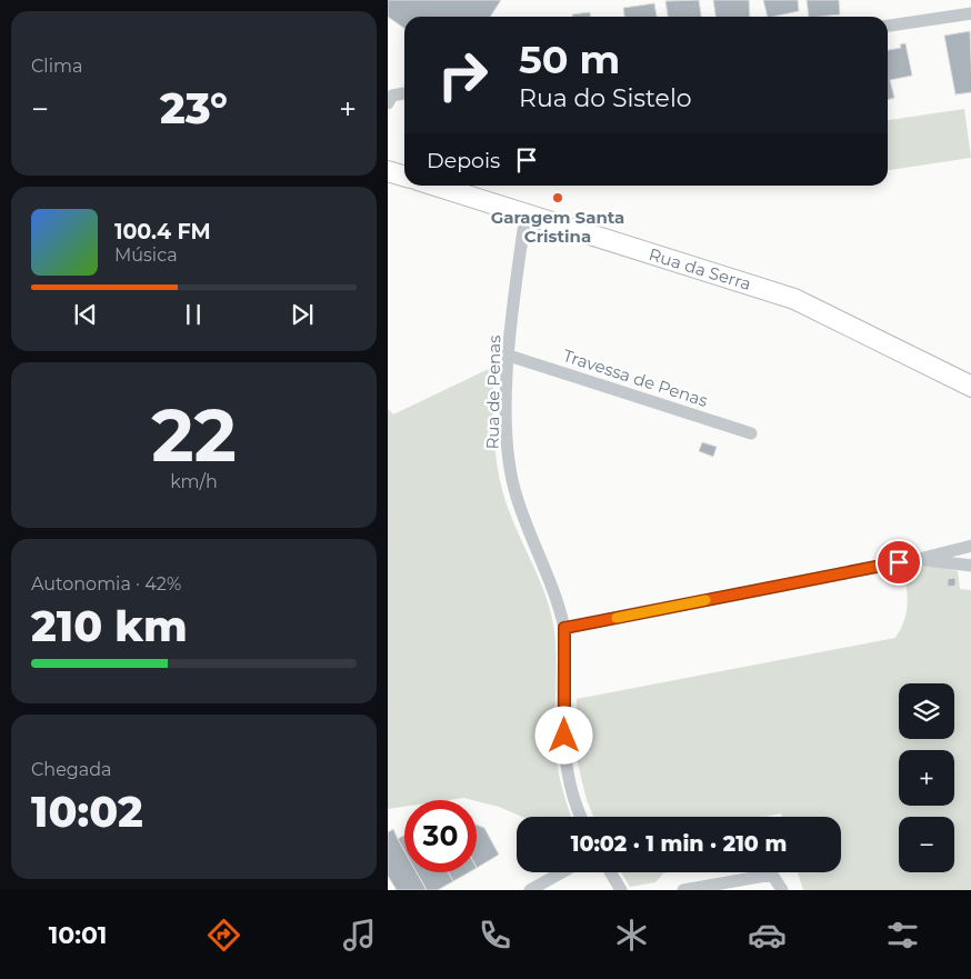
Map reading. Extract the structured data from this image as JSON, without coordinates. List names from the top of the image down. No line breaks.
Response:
{"streets":{"main road":["Rua da Serra"],"street":["Travessa de Penas","Rua de Penas"]},"crossings":[["Rua da Serra","Rua de Penas"],["Travessa de Penas","Rua de Penas"]],"places":["Garagem Santa Cristina"],"page":{"tile":["Clima",["22","km/h"],["Autonomia · 42%","210 km"],["Chegada","10:02"]],"turn":["50 m","Rua do Sistelo"],"heat":["−","23°","+"],"then":"Depois","song":["100.4 FM","Música"],"map_buttons":["+","−"],"limit":"30","trip":"10:02 · 1 min · 210 m","tabs":"10:01"}}
